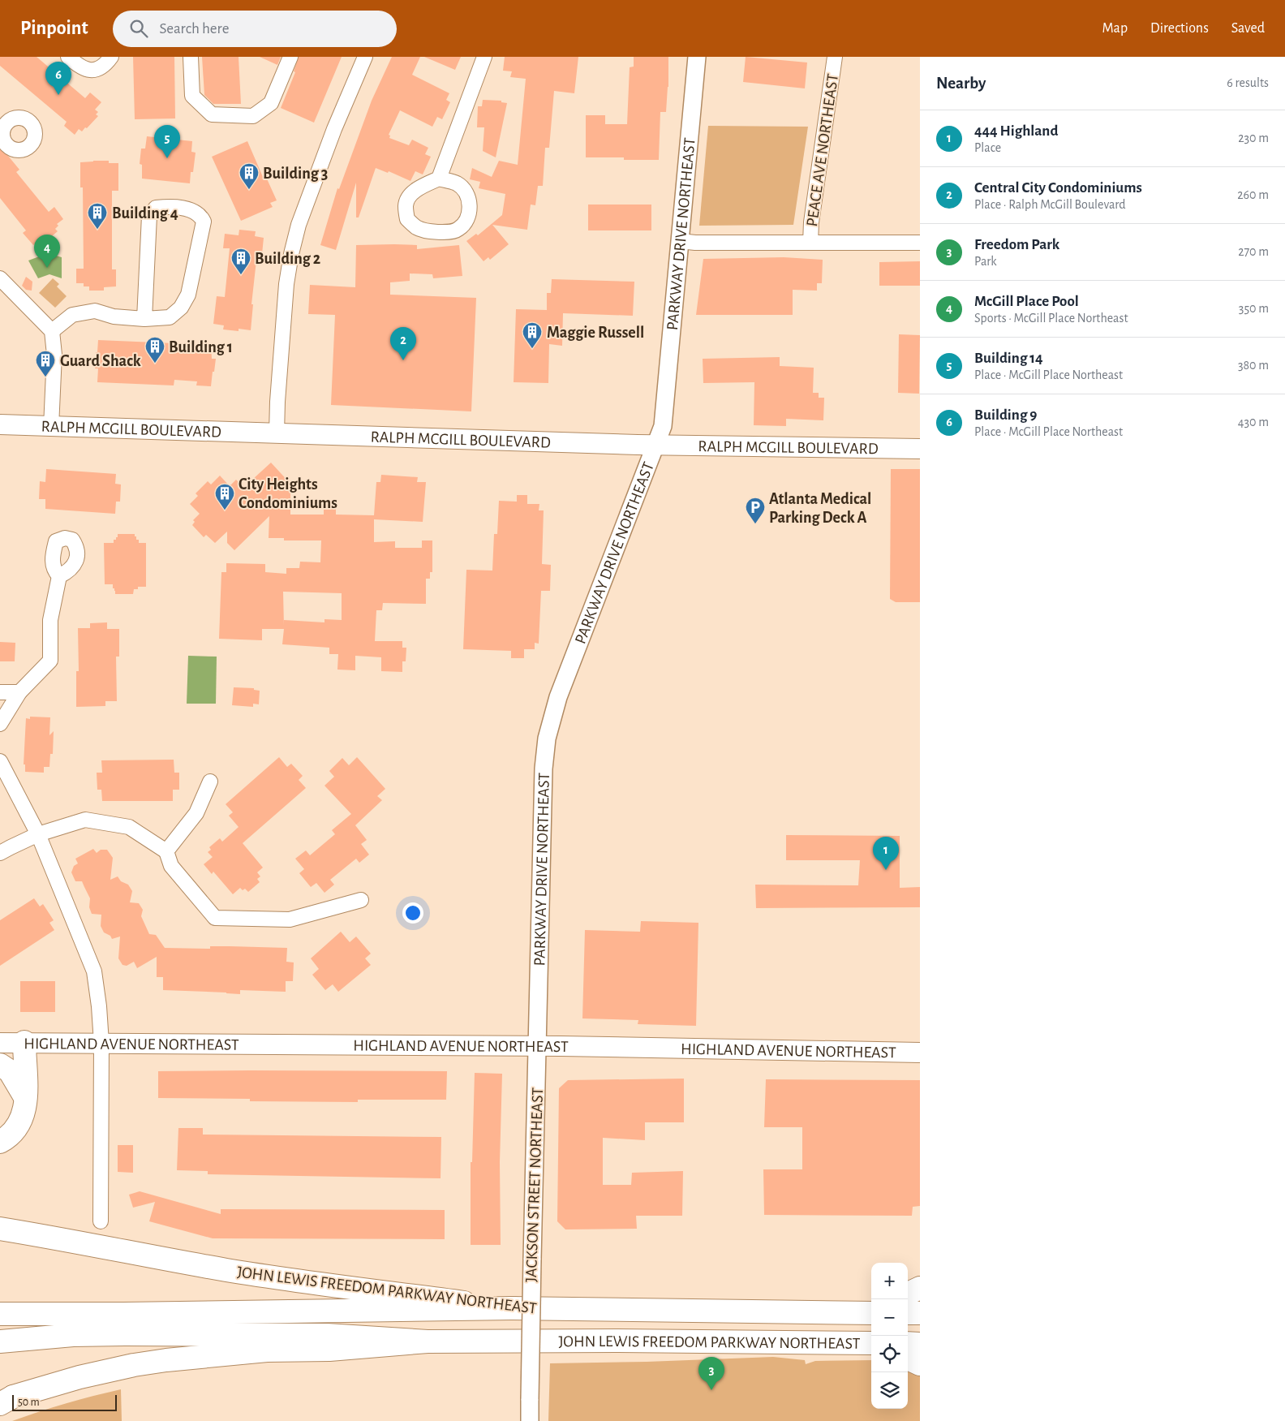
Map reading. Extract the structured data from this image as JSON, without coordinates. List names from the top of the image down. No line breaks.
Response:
{"streets":{"highway":["JOHN LEWIS FREEDOM PARKWAY NORTHEAST"],"main road":["RALPH MCGILL BOULEVARD","HIGHLAND AVENUE NORTHEAST"],"street":["PEACE AVE NORTHEAST","PARKWAY DRIVE NORTHEAST","JACKSON STREET NORTHEAST"]},"crossings":[["PARKWAY DRIVE NORTHEAST","RALPH MCGILL BOULEVARD"],["PARKWAY DRIVE NORTHEAST","HIGHLAND AVENUE NORTHEAST"],["PARKWAY DRIVE NORTHEAST","JACKSON STREET NORTHEAST"],["HIGHLAND AVENUE NORTHEAST","JACKSON STREET NORTHEAST"]],"places":{"building":["Building 3","Building 4","Building 2","Maggie Russell","Building 1","Guard Shack","City Heights Condominiums"],"parking":["Atlanta Medical Parking Deck A"]},"scale_bar":"50 m","page":{"header":"Pinpoint","search":"Search here","nav":["Map","Directions","Saved"],"heading":["Nearby","6 results"],"pins":["6","5","4","2","1","3"],"list":[{"mark":"1","name":"444 Highland","note":"Place","value":"230 m"},{"mark":"2","name":"Central City Condominiums","note":"Place · Ralph McGill Boulevard","value":"260 m"},{"mark":"3","name":"Freedom Park","note":"Park","value":"270 m"},{"mark":"4","name":"McGill Place Pool","note":"Sports · McGill Place Northeast","value":"350 m"},{"mark":"5","name":"Building 14","note":"Place · McGill Place Northeast","value":"380 m"},{"mark":"6","name":"Building 9","note":"Place · McGill Place Northeast","value":"430 m"}],"map_buttons":["+","−"],"scale":"50 m"}}
